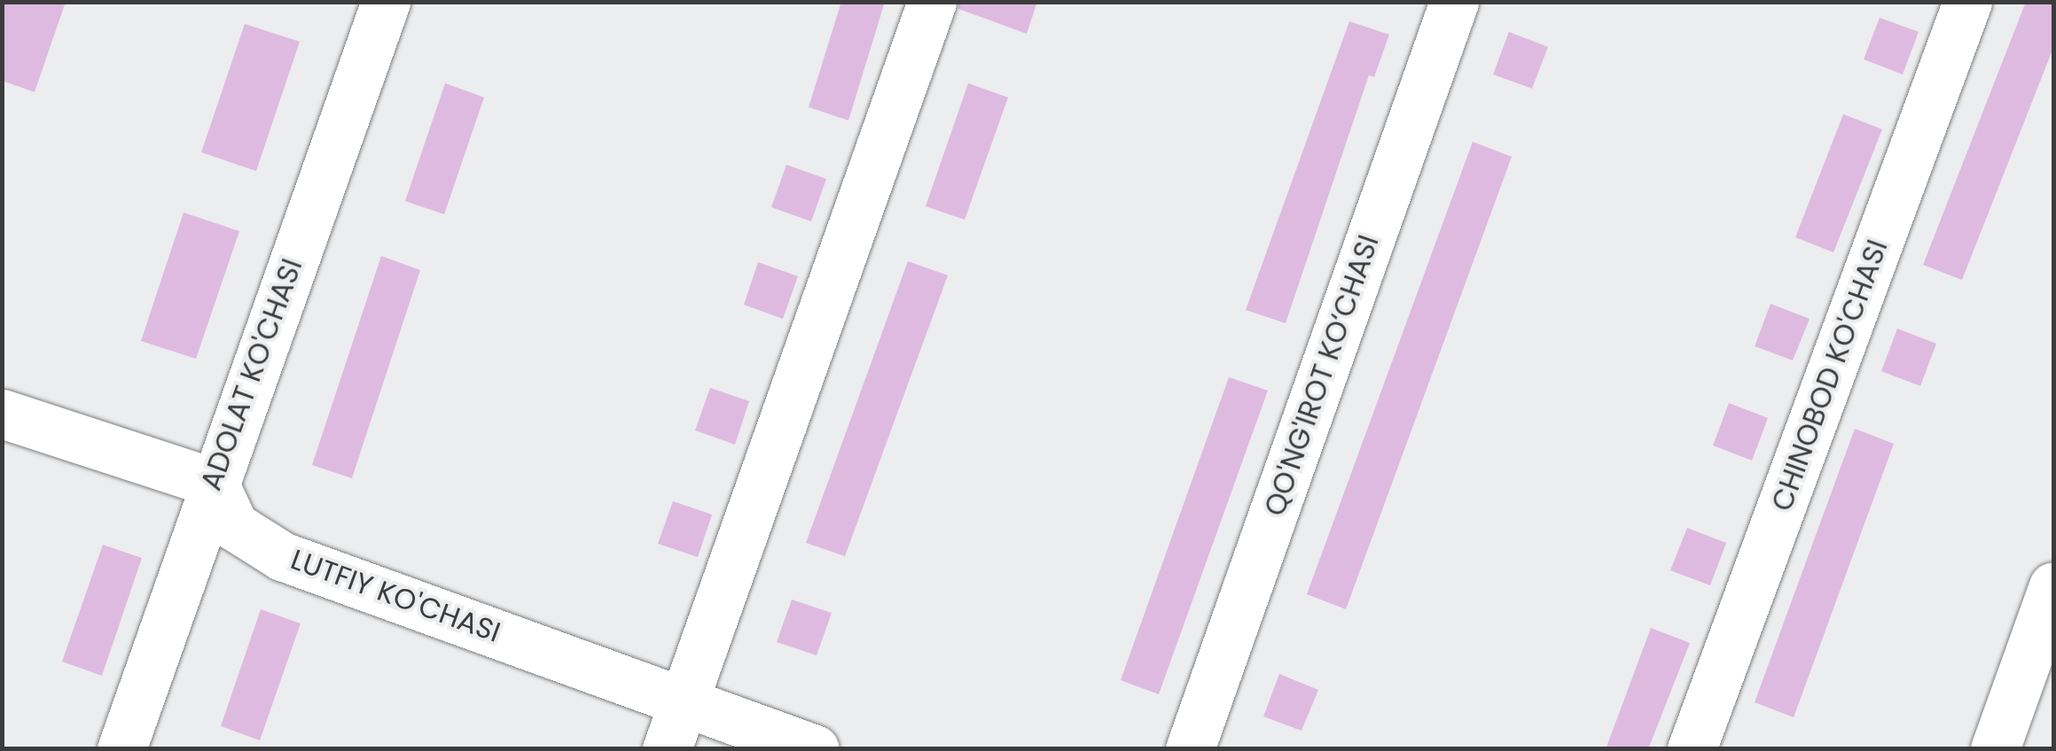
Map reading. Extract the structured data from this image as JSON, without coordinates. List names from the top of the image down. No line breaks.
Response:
{"streets":{"street":["ADOLAT KO'CHASI","QO'NG'IROT KO‘CHASI","CHINOBOD KO'CHASI","LUTFIY KO'CHASI"]},"crossings":[["ADOLAT KO'CHASI","LUTFIY KO'CHASI"]]}
